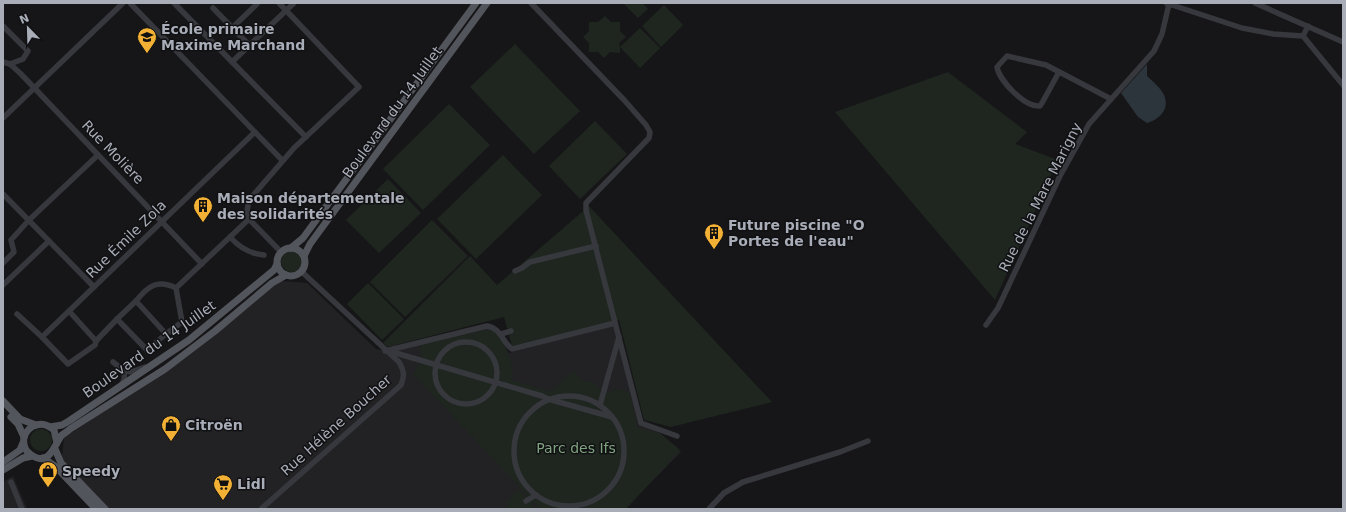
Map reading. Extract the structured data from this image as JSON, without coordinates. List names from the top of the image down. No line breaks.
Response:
{"streets":{"main road":["Boulevard du 14 Juillet"],"street":["Rue Molière","Rue de la Mare Marigny","Rue Émile Zola","Rue Hélène Boucher"]},"crossings":[["Boulevard du 14 Juillet","Rue Hélène Boucher"],["Rue Molière","Rue Émile Zola"]],"parks":["Parc des Ifs"],"places":{"school or university":["École primaire Maxime Marchand"],"building":["Maison départementale des solidarités","Future piscine \"O Portes de l'eau\""],"shop":["Citroën","Speedy"],"supermarket":["Lidl"]},"north":"top left"}
